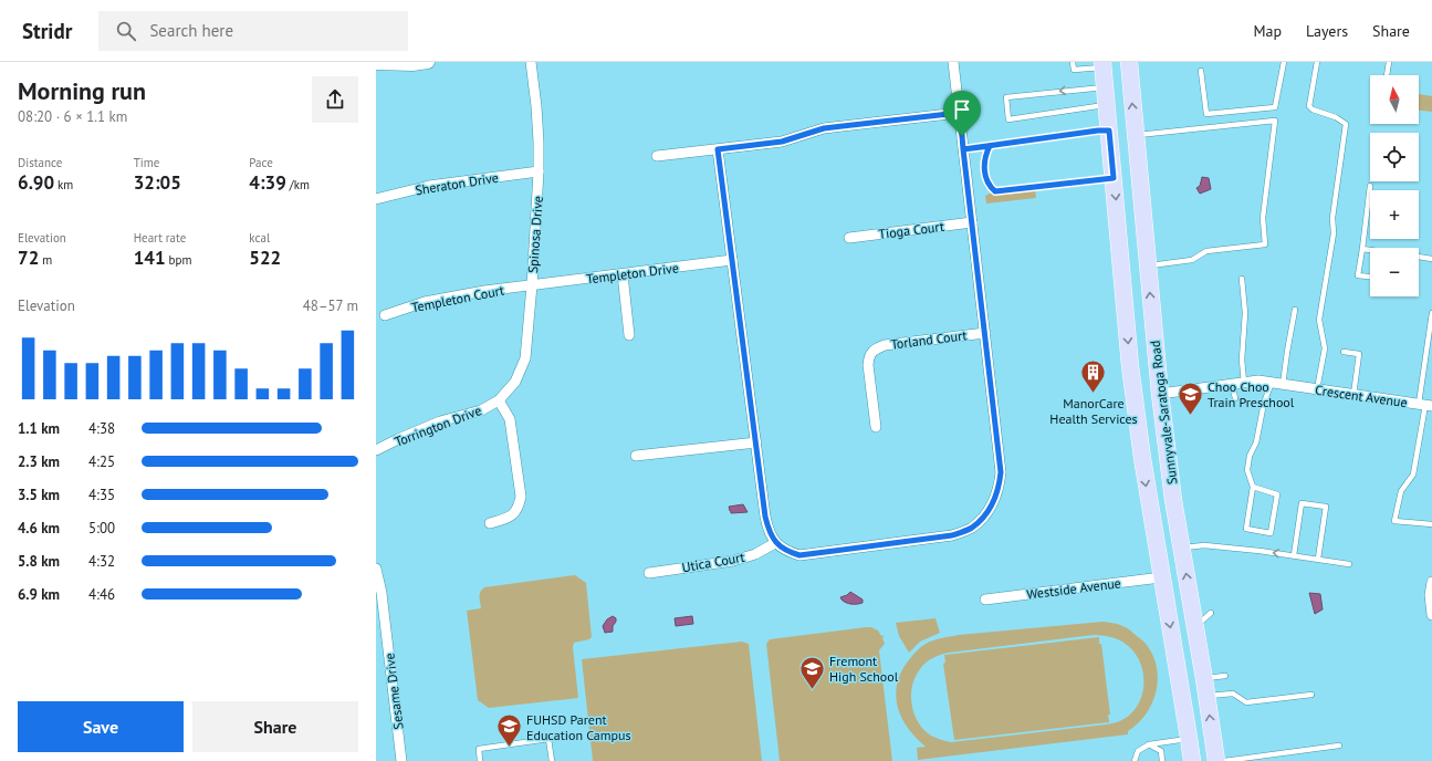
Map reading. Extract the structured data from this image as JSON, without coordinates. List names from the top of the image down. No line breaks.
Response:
{"streets":{"main road":["Sunnyvale-Saratoga Road"],"street":["Sheraton Drive","Tioga Court","Spinosa Drive","Templeton Drive","Templeton Court","Torland Court","Crescent Avenue","Torrington Drive","Utica Court","Westside Avenue","Sesame Drive"]},"crossings":[["Sheraton Drive","Spinosa Drive"],["Spinosa Drive","Templeton Drive"],["Spinosa Drive","Templeton Court"],["Spinosa Drive","Torrington Drive"],["Templeton Drive","Templeton Court"],["Crescent Avenue","Sunnyvale-Saratoga Road"],["Sunnyvale-Saratoga Road","Westside Avenue"]],"places":{"building":["ManorCare Health Services"],"school or university":["Choo Choo Train Preschool","Fremont High School","FUHSD Parent Education Campus"]},"north":"top","page":{"header":"Stridr","search":"Search here","nav":["Map","Layers","Share"],"heading":["Morning run","08:20 · 6 × 1.1 km"],"map_buttons":["+","−"],"stats":[["Distance","6.90 km"],["Time","32:05"],["Pace","4:39 /km"],["Elevation","72 m"],["Heart rate","141 bpm"],["kcal","522"]],"chart":["Elevation","48–57 m"],"list":[{"name":"1.1 km","note":"4:38"},{"name":"2.3 km","note":"4:25"},{"name":"3.5 km","note":"4:35"},{"name":"4.6 km","note":"5:00"},{"name":"5.8 km","note":"4:32"},{"name":"6.9 km","note":"4:46"}],"buttons":["Save","Share"]}}
